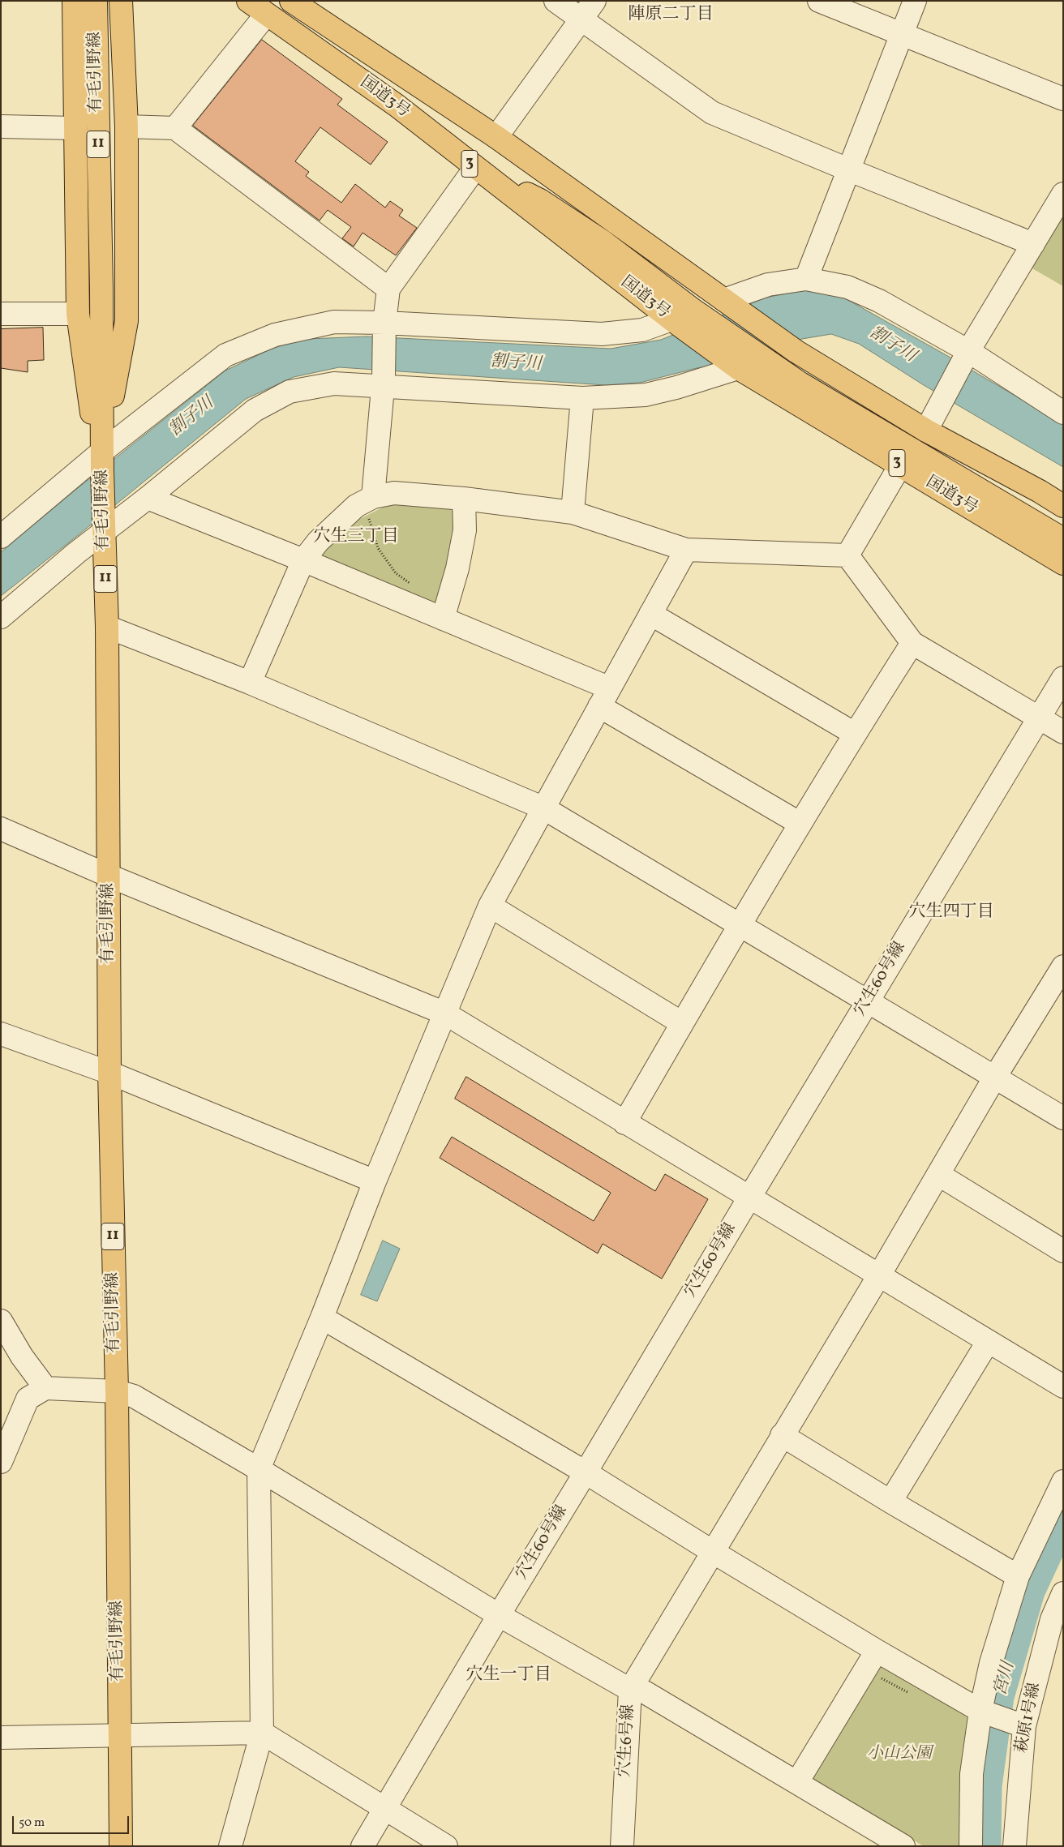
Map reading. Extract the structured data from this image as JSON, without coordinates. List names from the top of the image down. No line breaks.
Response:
{"streets":{"main road":["有毛引野線","国道3号","11","3"],"street":["穴生60号線","萩原1号線","穴生6号線"]},"crossings":[["有毛引野線","穴生6号線"],["国道3号","3"],["穴生60号線","穴生6号線"]],"districts":["陣原二丁目","穴生三丁目","穴生四丁目","穴生一丁目"],"water":["割子川","宮川"],"parks":["小山公園"],"scale_bar":"50 m"}
